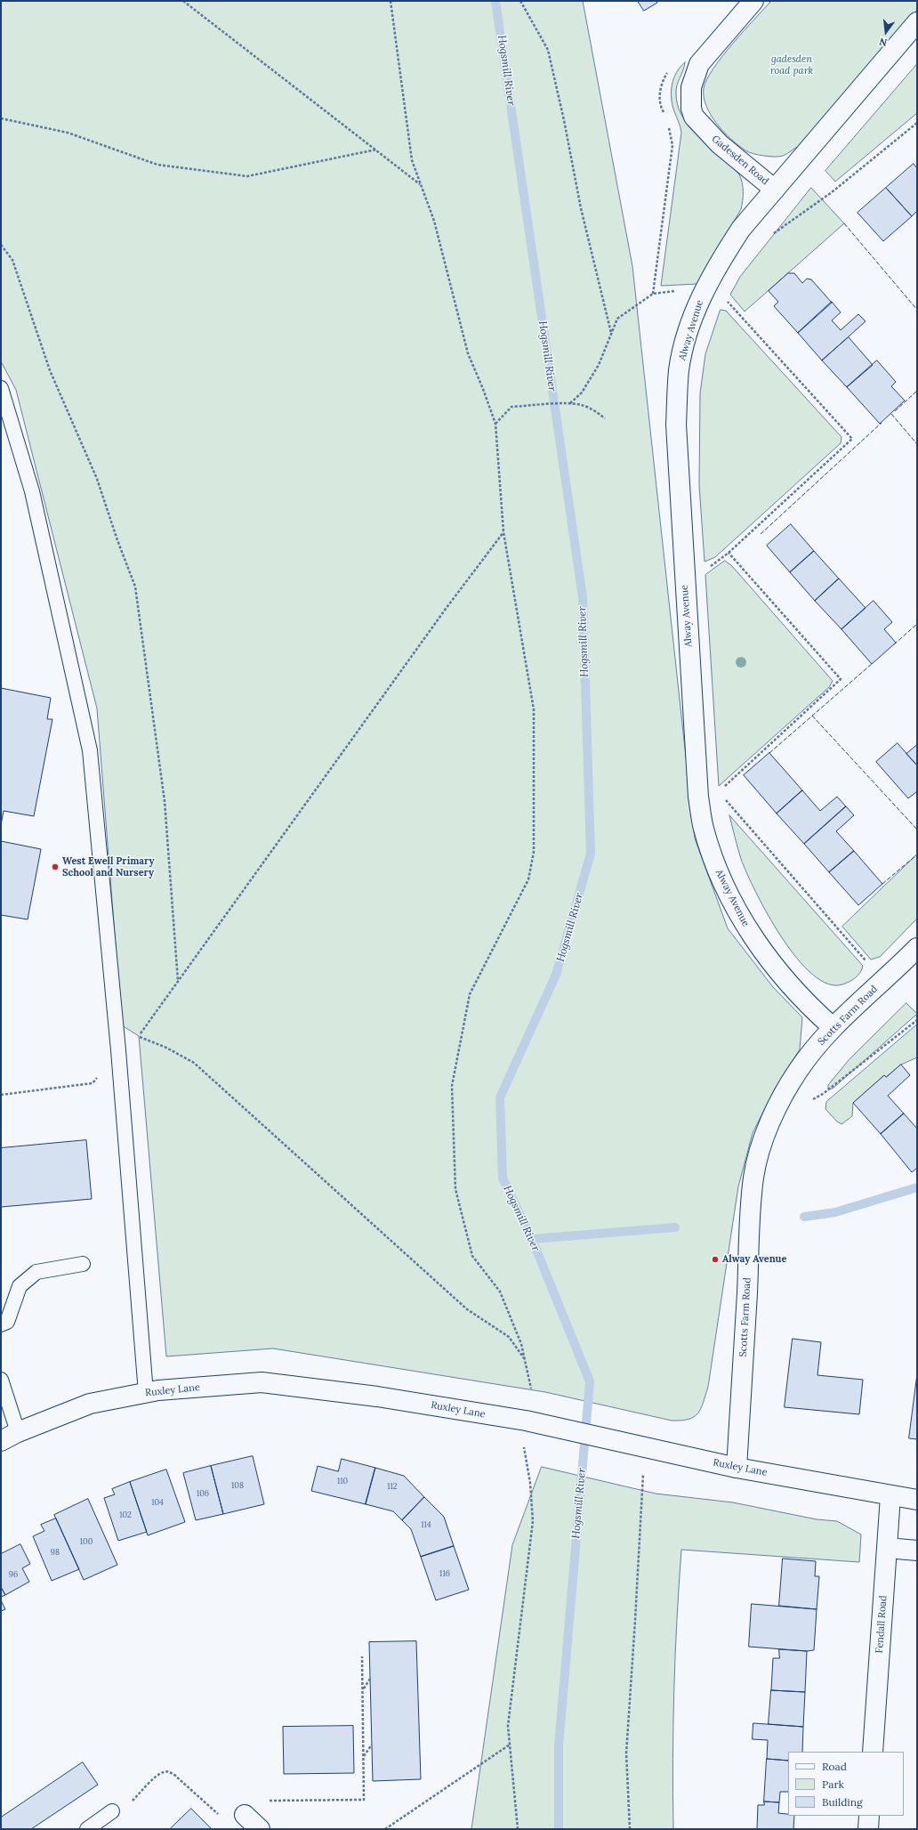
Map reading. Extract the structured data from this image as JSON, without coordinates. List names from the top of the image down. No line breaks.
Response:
{"streets":{"street":["Gadesden Road","Alway Avenue","Scotts Farm Road","Ruxley Lane","Fendall Road"]},"crossings":[["Gadesden Road","Alway Avenue"],["Alway Avenue","Scotts Farm Road"],["Scotts Farm Road","Ruxley Lane"],["Ruxley Lane","Fendall Road"]],"water":["Hogsmill River"],"parks":["gadesden road park"],"places":["West Ewell Primary School and Nursery","Alway Avenue"],"house_numbers":["110","108","112","106","104","102","114","100","98","116","96"],"legend":["Road","Park","Building"],"north":"bottom"}
